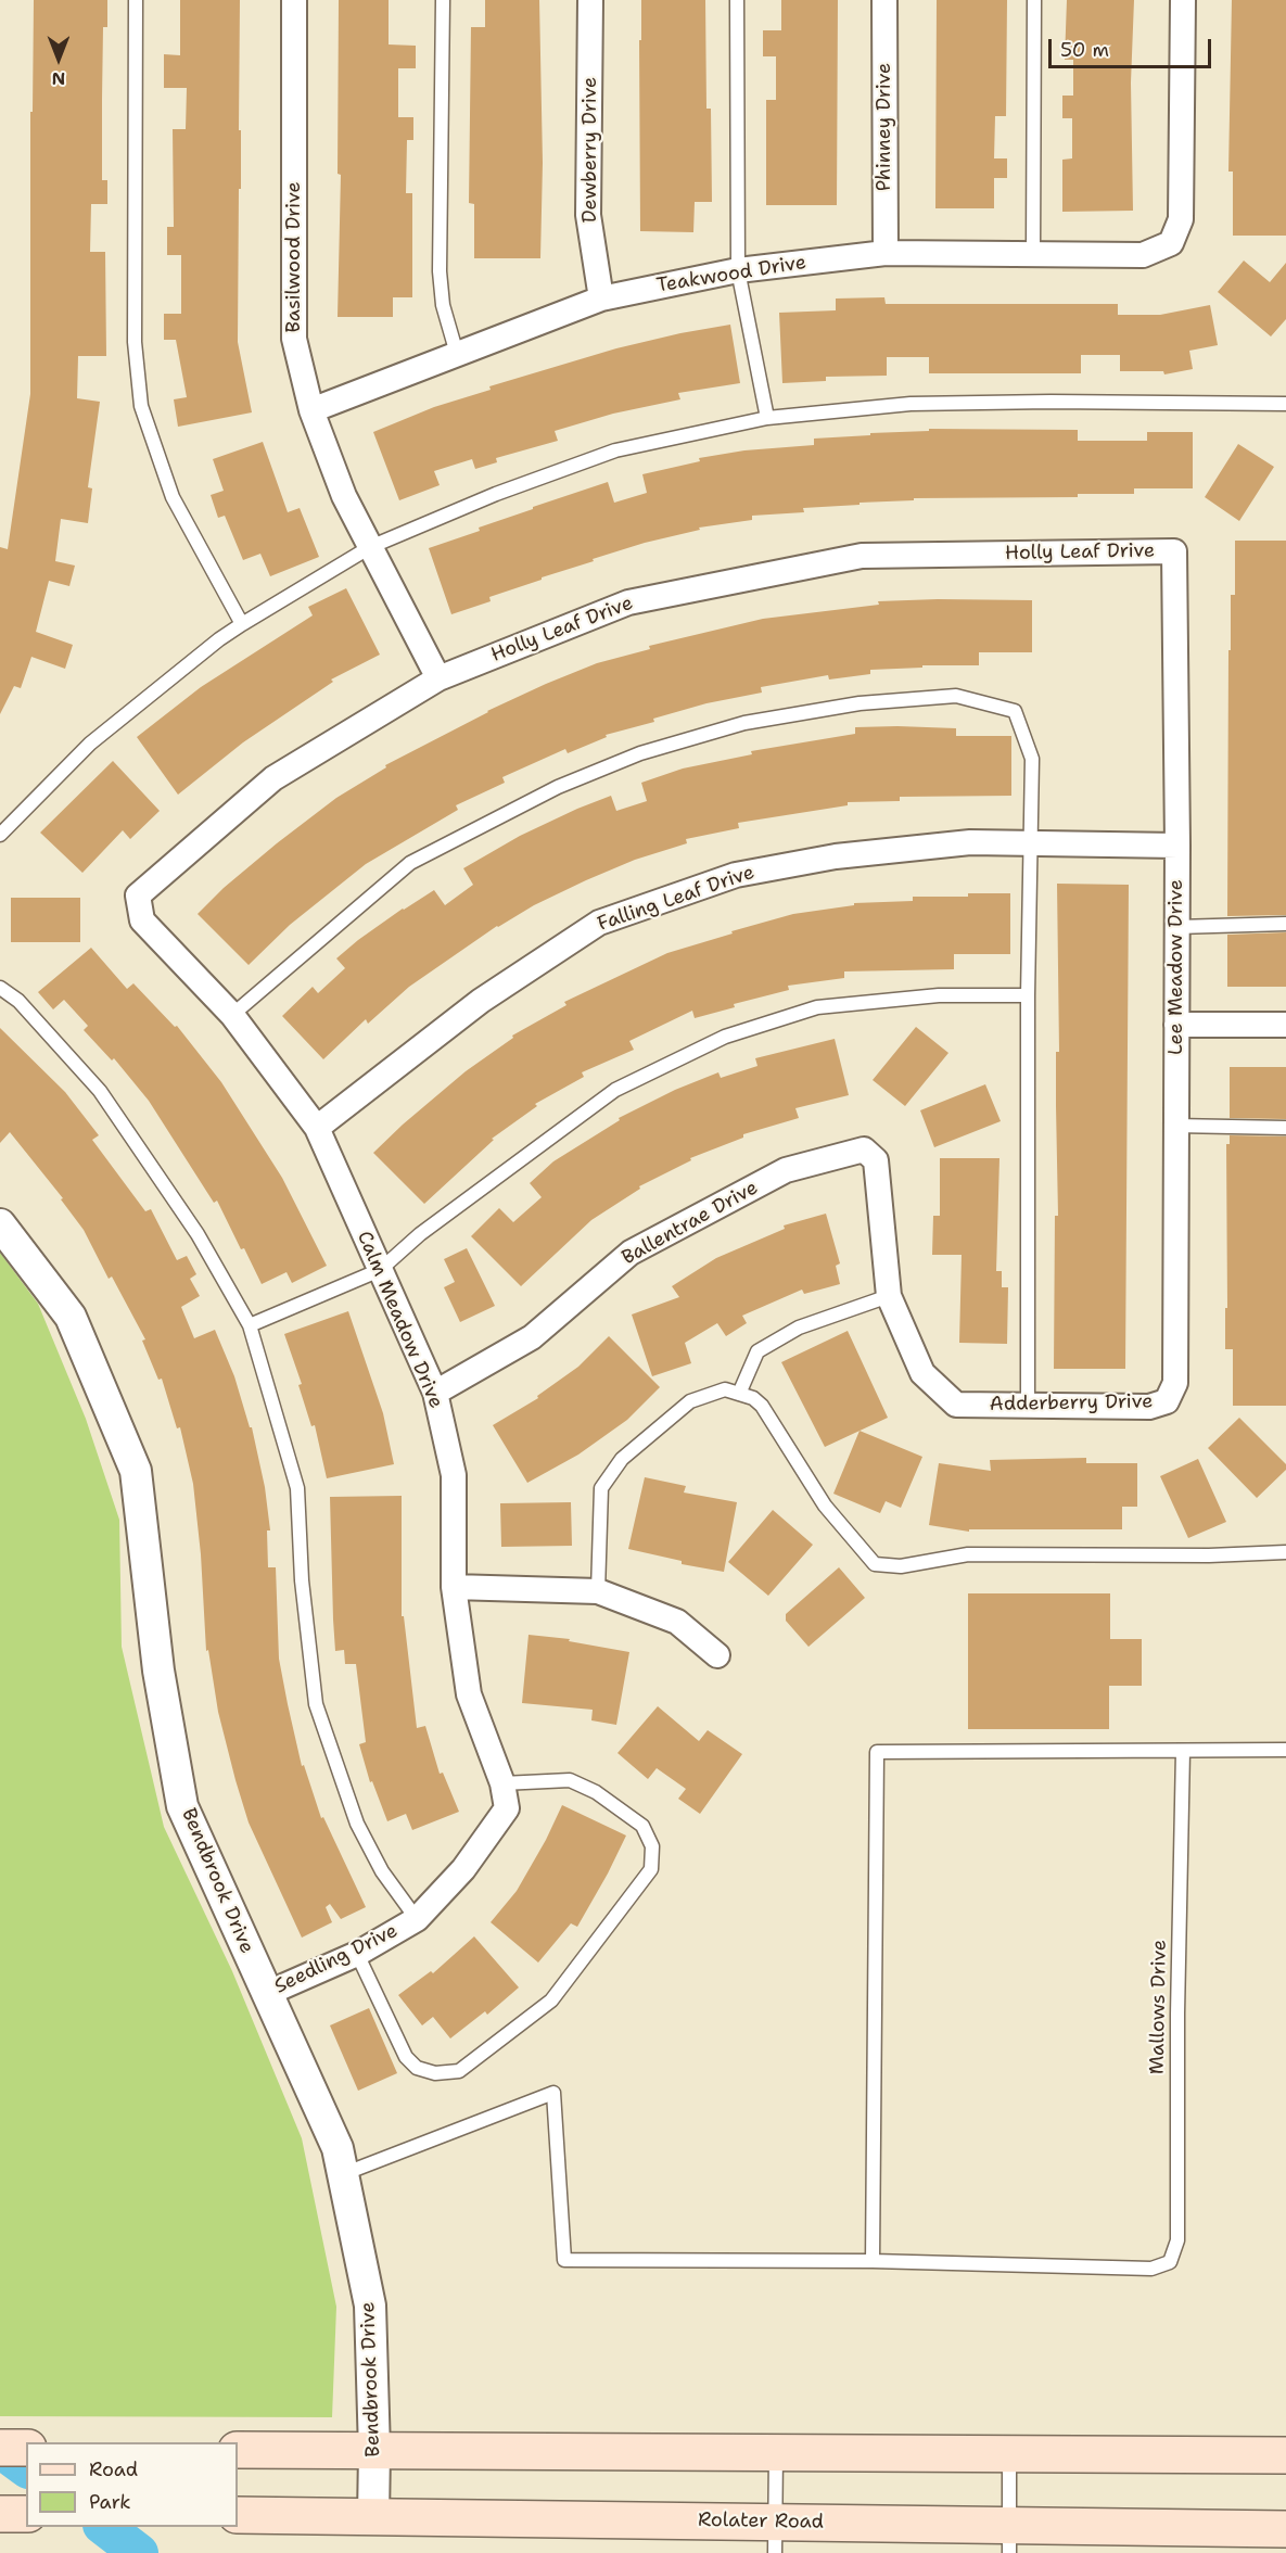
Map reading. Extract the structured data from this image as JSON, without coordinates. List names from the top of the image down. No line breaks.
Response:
{"streets":{"main road":["Rolater Road"],"street":["Phinney Drive","Dewberry Drive","Basilwood Drive","Teakwood Drive","Holly Leaf Drive","Falling Leaf Drive","Lee Meadow Drive","Ballentrae Drive","Calm Meadow Drive","Adderberry Drive","Bendbrook Drive","Seedling Drive"],"lane":["Mallows Drive"]},"crossings":[["Phinney Drive","Teakwood Drive"],["Dewberry Drive","Teakwood Drive"],["Basilwood Drive","Teakwood Drive"],["Basilwood Drive","Holly Leaf Drive"],["Holly Leaf Drive","Lee Meadow Drive"],["Holly Leaf Drive","Calm Meadow Drive"],["Falling Leaf Drive","Lee Meadow Drive"],["Falling Leaf Drive","Calm Meadow Drive"],["Lee Meadow Drive","Adderberry Drive"],["Ballentrae Drive","Calm Meadow Drive"],["Ballentrae Drive","Adderberry Drive"],["Calm Meadow Drive","Seedling Drive"],["Bendbrook Drive","Seedling Drive"],["Bendbrook Drive","Rolater Road"]],"legend":["Road","Park"],"scale_bar":"50 m","north":"bottom"}
